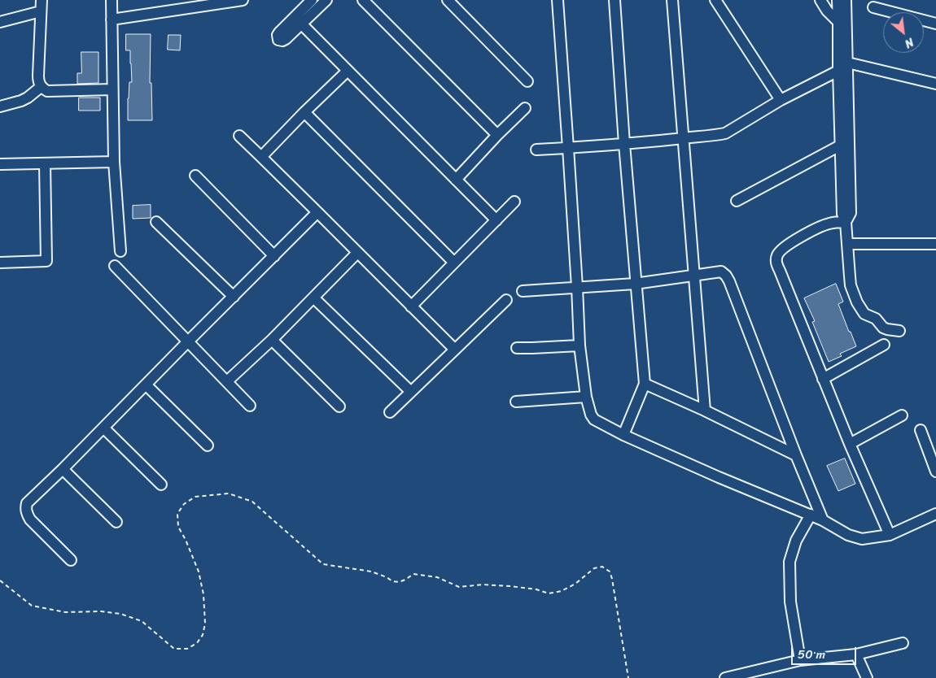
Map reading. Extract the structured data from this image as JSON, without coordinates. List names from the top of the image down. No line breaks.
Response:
{"scale_bar":"50 m","north":"bottom right"}
